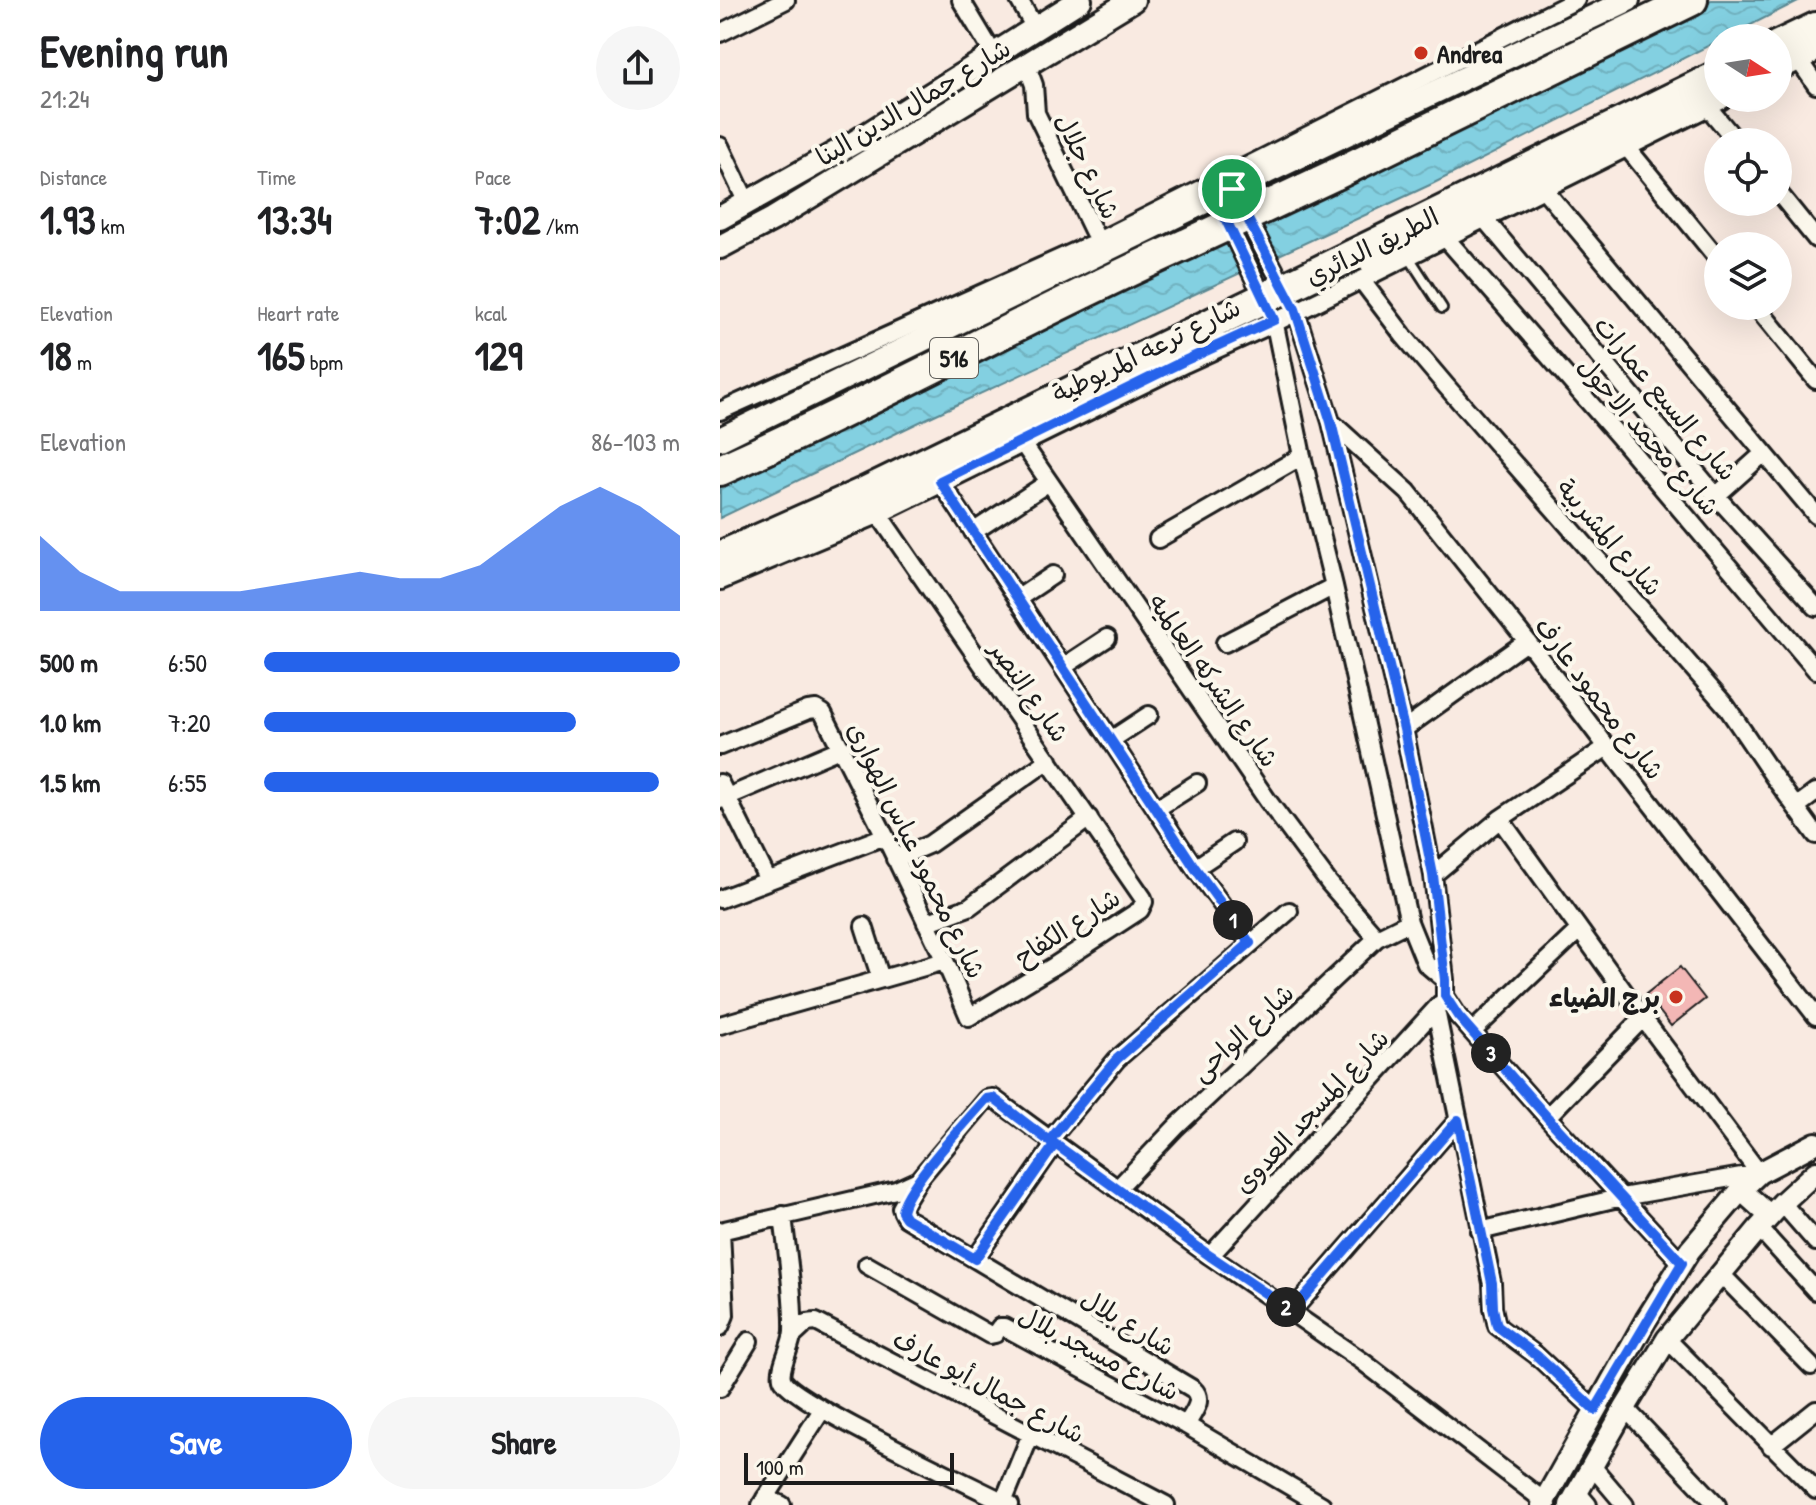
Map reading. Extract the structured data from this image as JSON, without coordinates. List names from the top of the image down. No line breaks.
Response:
{"streets":{"highway":["الطريق الدائري","516"],"main road":["شارع جمال الدين البنا","شارع ترعه المريوطية"],"street":["شارع جلال","شارع السبع عمارات","شارع محمد الاحول","شارع المشربية","شارع الشركه العالميه","شارع النصر","شارع محمود عارف","شارع محمود عباس الهوارى","شارع الكفاح","شارع الواحى","شارع المسجد العدوى","شارع بلال","شارع مسجد بلال","شارع جمال أبو عارف"]},"crossings":[["شارع جمال الدين البنا","شارع جلال"],["شارع ترعه المريوطية","شارع السبع عمارات"],["شارع ترعه المريوطية","شارع محمد الاحول"],["شارع ترعه المريوطية","شارع المشربية"],["شارع ترعه المريوطية","شارع الشركه العالميه"],["شارع ترعه المريوطية","شارع النصر"],["شارع الشركه العالميه","شارع الواحى"],["شارع النصر","شارع الكفاح"],["شارع محمود عباس الهوارى","شارع الكفاح"],["شارع بلال","شارع مسجد بلال"]],"places":["Andrea","برج الضياء"],"scale_bar":"100 m","north":"right","page":{"heading":["Evening run","21:24"],"stats":[["Distance","1.93 km"],["Time","13:34"],["Pace","7:02 /km"],["Elevation","18 m"],["Heart rate","165 bpm"],["kcal","129"]],"chart":["Elevation","86–103 m"],"list":[{"name":"500 m","note":"6:50"},{"name":"1.0 km","note":"7:20"},{"name":"1.5 km","note":"6:55"}],"pins":["1","3","2"],"buttons":["Save","Share"],"scale":"100 m"}}
